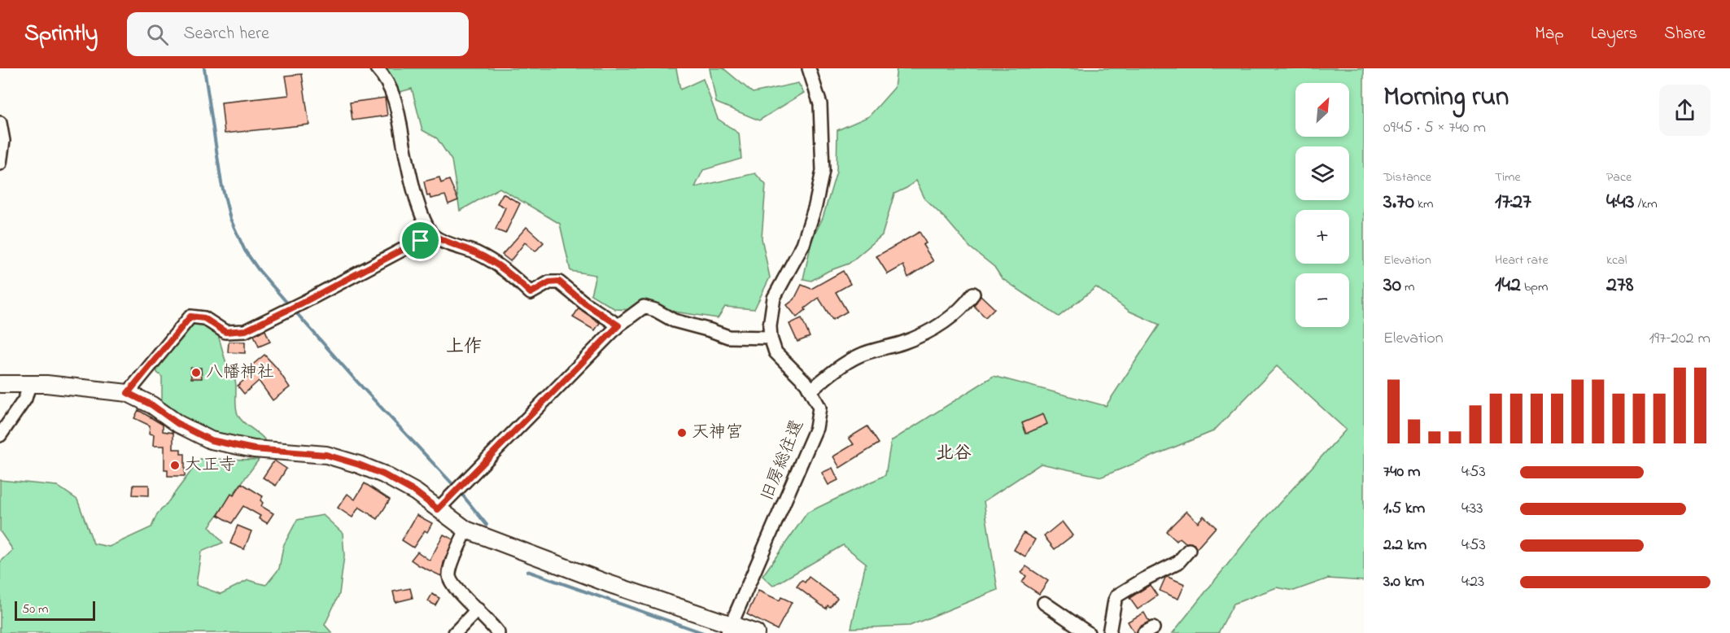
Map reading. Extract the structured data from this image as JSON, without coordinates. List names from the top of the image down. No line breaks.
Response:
{"streets":{"street":["旧房総往還"]},"districts":["上作","北谷"],"places":["八幡神社","天神宮","大正寺"],"scale_bar":"50 m","north":"top right","page":{"header":"Sprintly","search":"Search here","nav":["Map","Layers","Share"],"heading":["Morning run","09:45 · 5 × 740 m"],"map_buttons":["+","−"],"stats":[["Distance","3.70 km"],["Time","17:27"],["Pace","4:43 /km"],["Elevation","30 m"],["Heart rate","142 bpm"],["kcal","278"]],"chart":["Elevation","197–202 m"],"list":[{"name":"740 m","note":"4:53"},{"name":"1.5 km","note":"4:33"},{"name":"2.2 km","note":"4:53"},{"name":"3.0 km","note":"4:23"}],"scale":"50 m"}}
